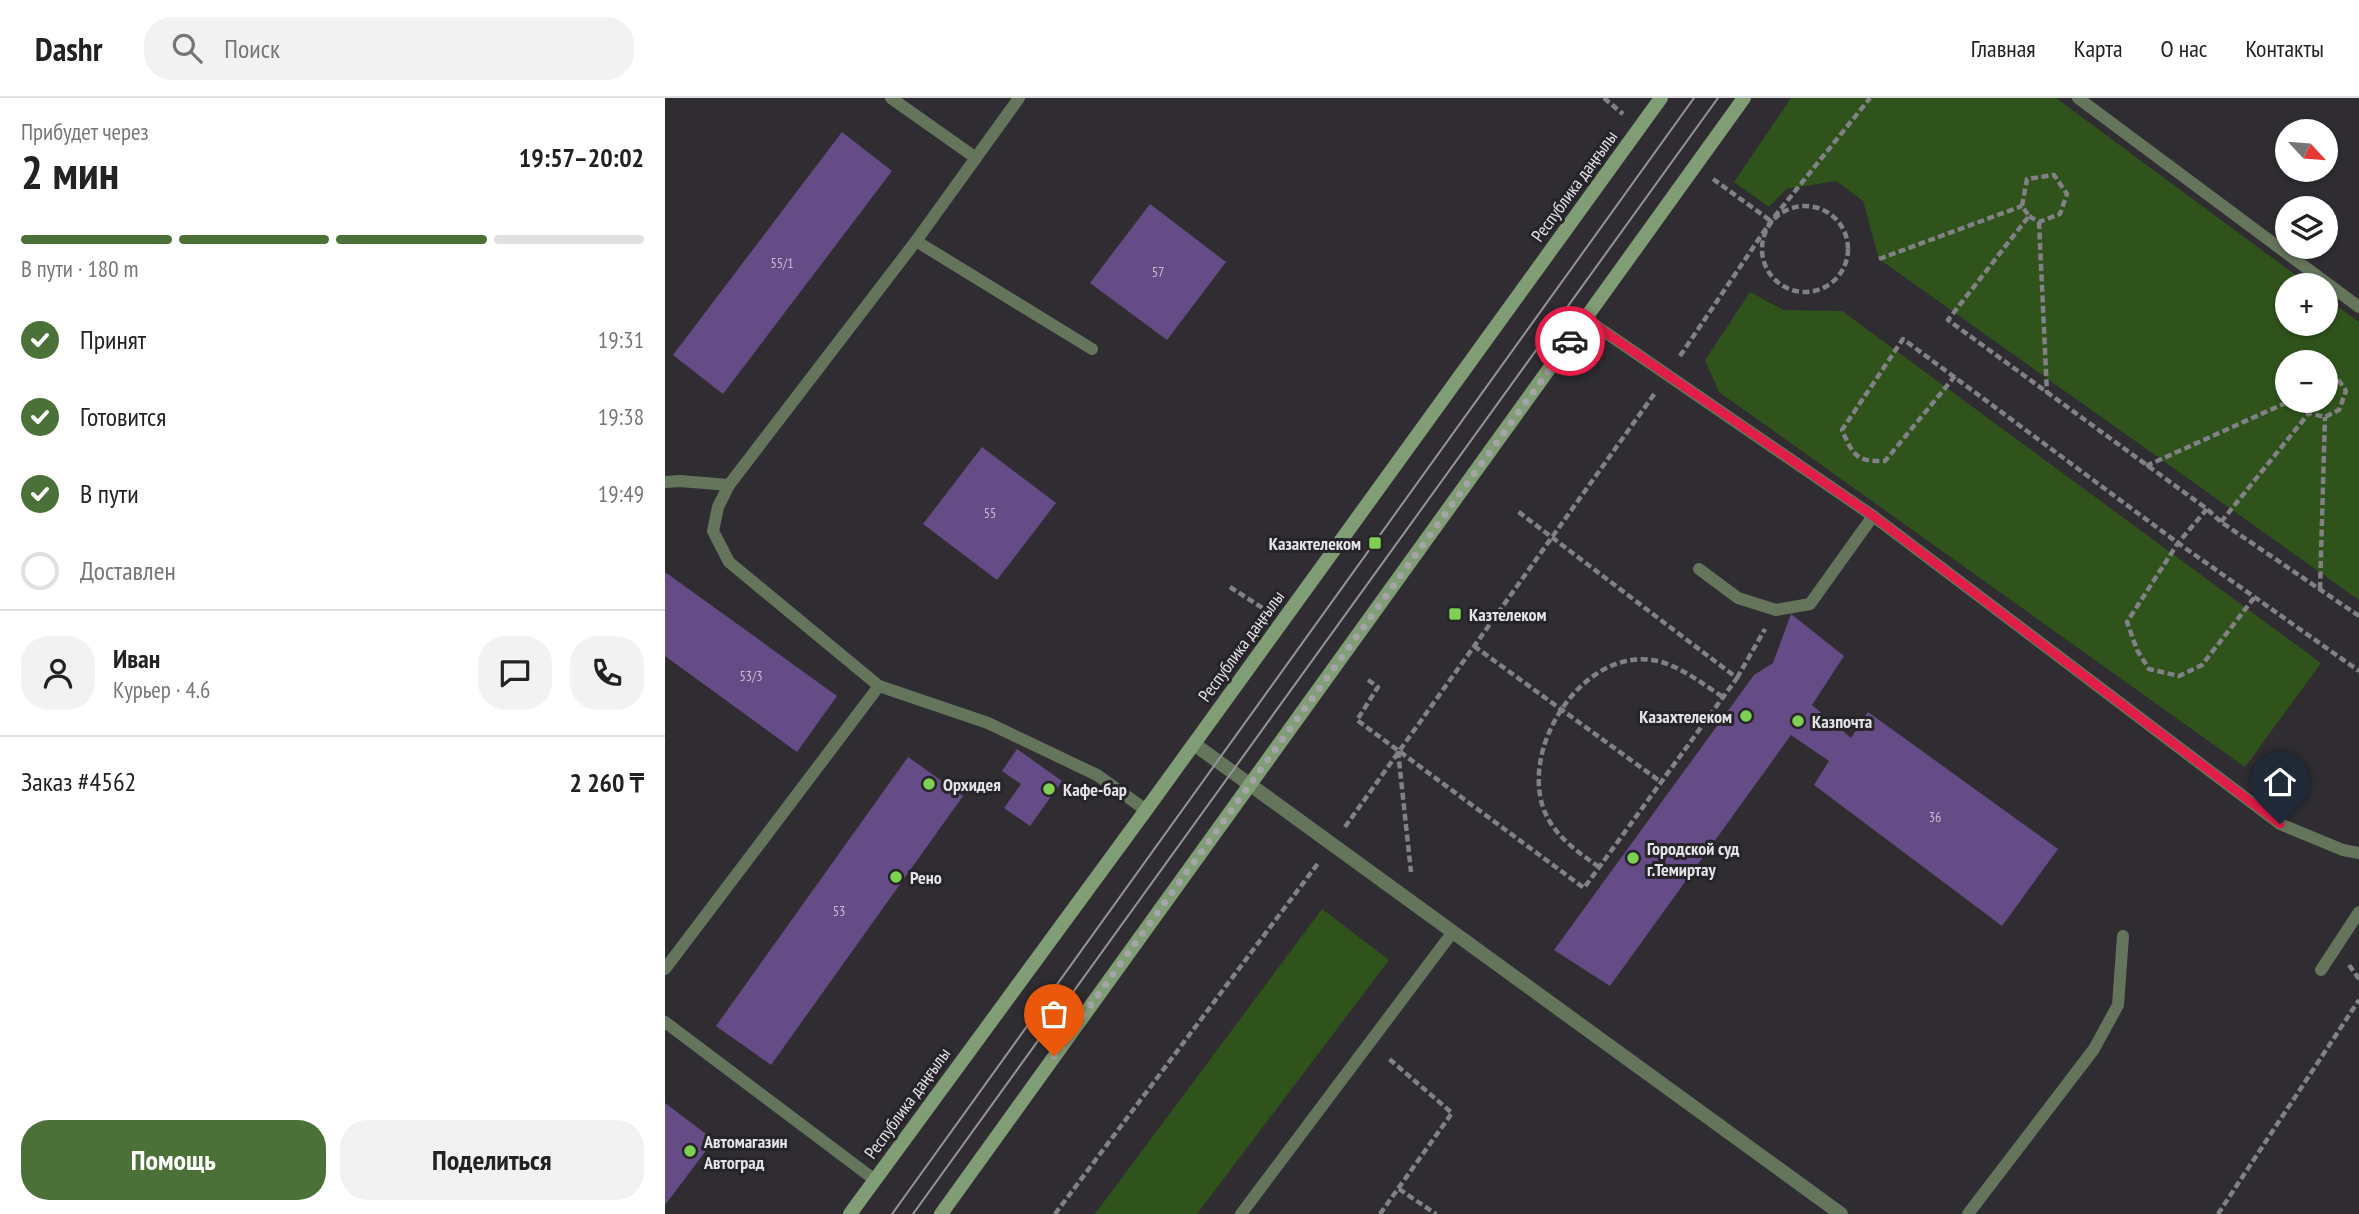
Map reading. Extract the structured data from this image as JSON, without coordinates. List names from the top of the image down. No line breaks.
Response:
{"streets":{"main road":["Республика даңғылы"]},"places":{"transit":["Казактелеком","Казтелеком"],"other":["Казахтелеком","Казпочта","Орхидея","Кафе-бар","Городской суд г.Темиртау","Рено","Автомагазин Автоград"]},"house_numbers":["55/1","57","55","53/3","36","53"],"north":"bottom right","page":{"header":"Dashr","search":"Поиск","nav":["Главная","Карта","О нас","Контакты"],"heading":["2 мин","Прибудет через","19:57–20:02"],"panel":["Иван","Курьер · 4.6","Заказ #4562","2 260 ₸"],"map_buttons":["+","−"],"bar":"В пути · 180 m","list":[["Принят","19:31"],["Готовится","19:38"],["В пути","19:49"],"Доставлен"],"buttons":["Помощь","Поделиться"]}}
